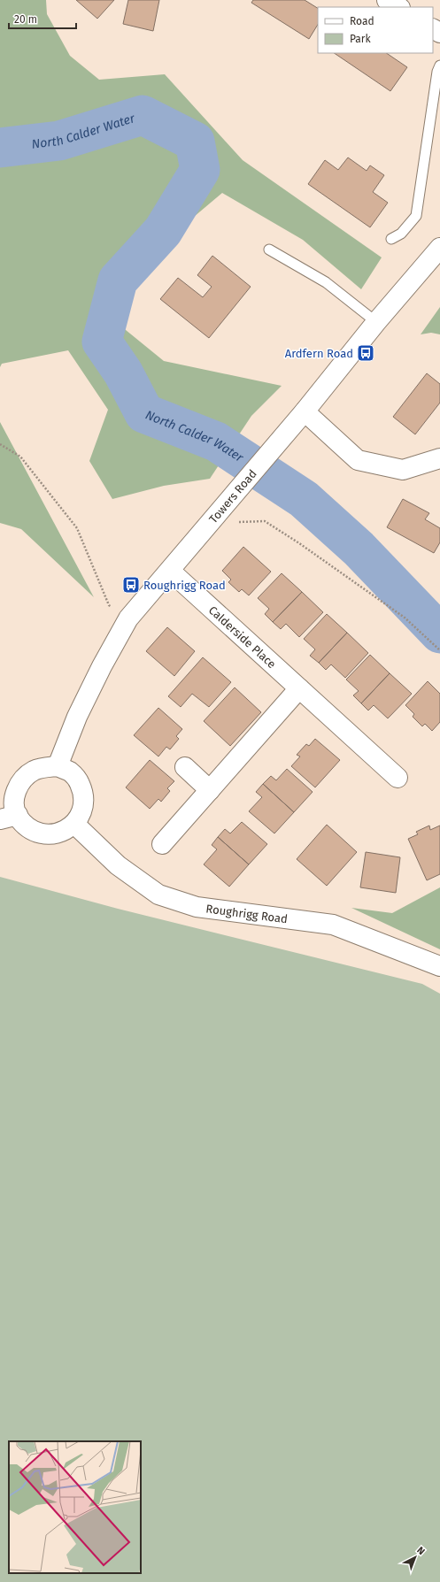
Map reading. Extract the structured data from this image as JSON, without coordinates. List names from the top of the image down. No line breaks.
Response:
{"streets":{"street":["Towers Road","Calderside Place","Roughrigg Road"]},"crossings":[["Towers Road","Calderside Place"],["Towers Road","Roughrigg Road"]],"water":["North Calder Water"],"places":{"bus stop":["Ardfern Road","Roughrigg Road"]},"legend":["Road","Park"],"scale_bar":"20 m","north":"top right"}
